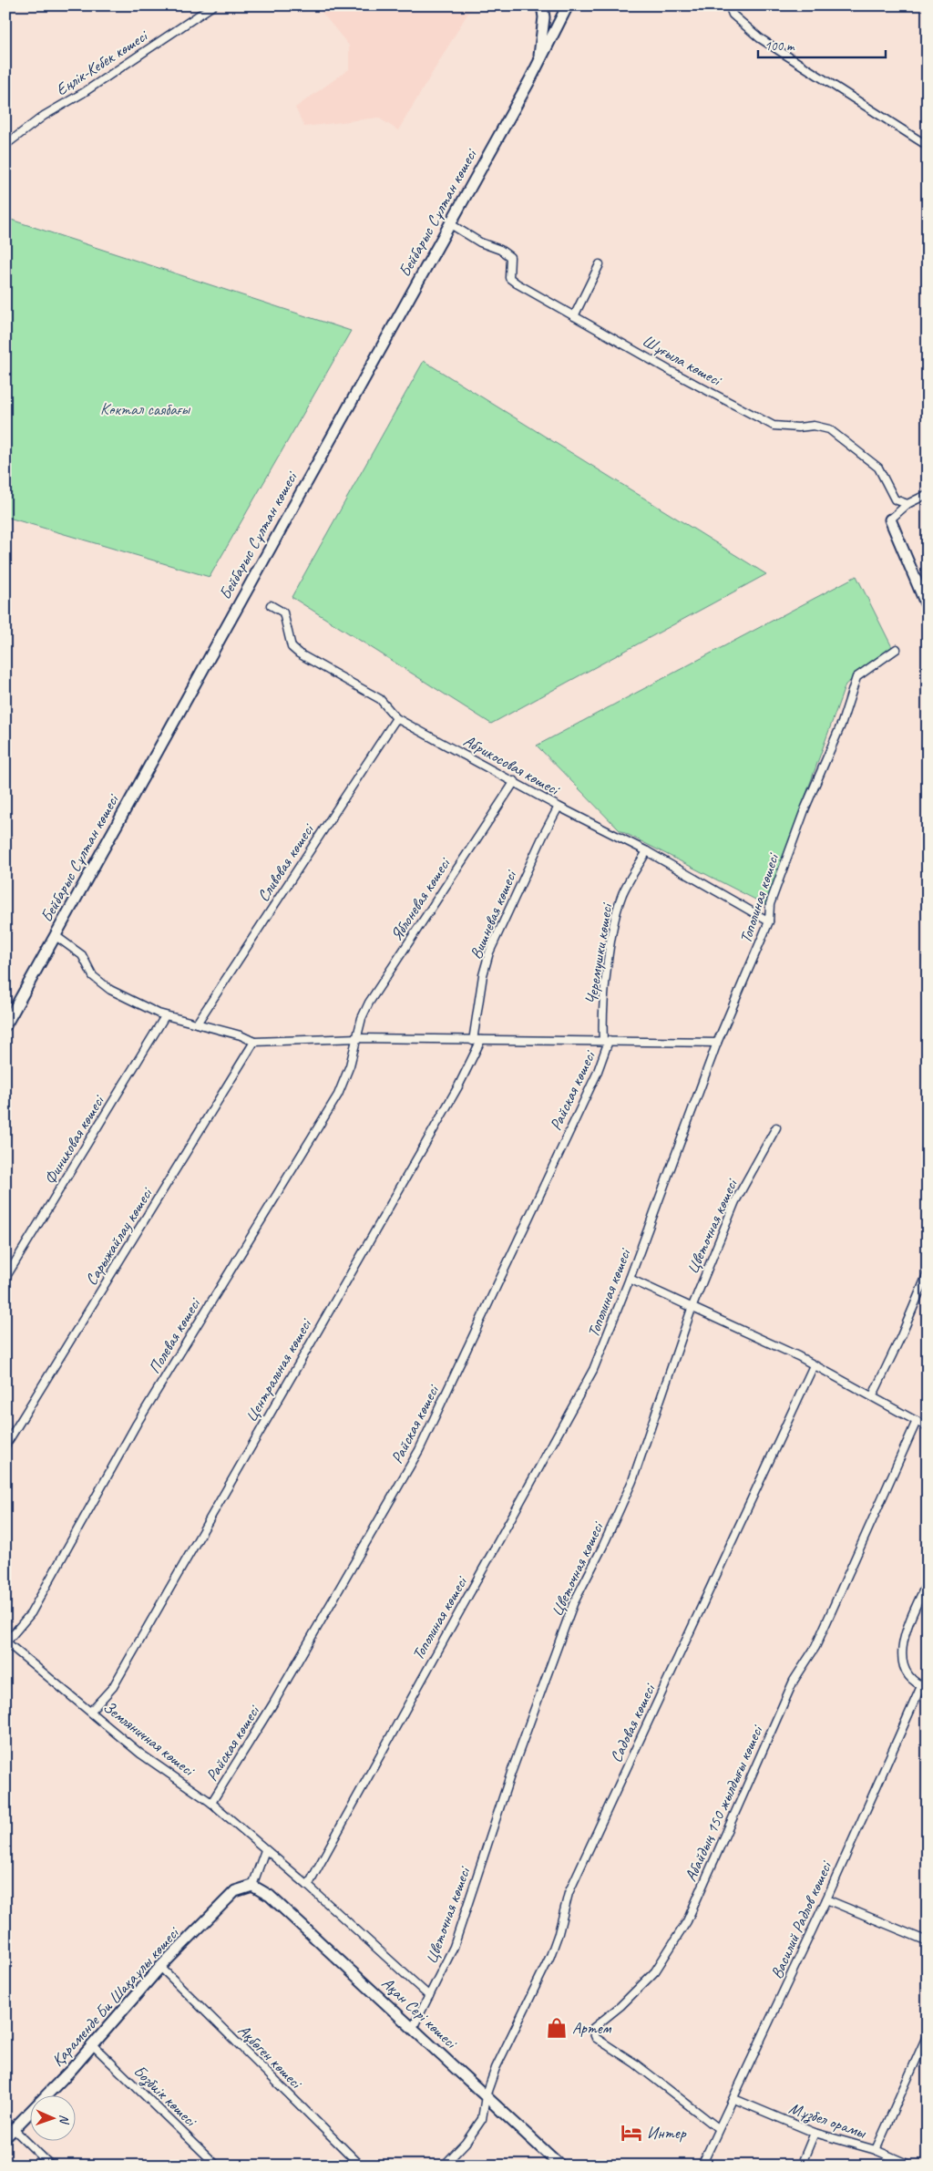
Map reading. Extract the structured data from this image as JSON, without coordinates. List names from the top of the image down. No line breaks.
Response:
{"streets":{"street":["Еңлік-Кебек көшесі","Бейбарыс Сұлтан көшесі","Шұғыла көшесі","Абрикосовая көшесі","Сливовая көшесі","Тополиная көшесі","Яблоневая көшесі","Вишневая көшесі","Черемушки көшесі","Райская көшесі","Финиковая көшесі","Цветочная көшесі","Сарыжайлау көшесі","Полевая көшесі","Центральная көшесі","Садовая көшесі","Земляничная көшесі","Абайдың 150 жылдығы көшесі","Василий Радлов көшесі","Қараменде Би Шақаұлы көшесі","Ақан Сері көшесі","Ақбөген көшесі","Бозбиік көшесі","Мұзбел орамы"]},"crossings":[["Бейбарыс Сұлтан көшесі","Шұғыла көшесі"],["Абрикосовая көшесі","Сливовая көшесі"],["Абрикосовая көшесі","Тополиная көшесі"],["Абрикосовая көшесі","Яблоневая көшесі"],["Абрикосовая көшесі","Вишневая көшесі"],["Абрикосовая көшесі","Черемушки көшесі"],["Тополиная көшесі","Земляничная көшесі"],["Яблоневая көшесі","Полевая көшесі"],["Черемушки көшесі","Райская көшесі"],["Райская көшесі","Земляничная көшесі"],["Цветочная көшесі","Земляничная көшесі"],["Цветочная көшесі","Ақан Сері көшесі"],["Полевая көшесі","Земляничная көшесі"],["Центральная көшесі","Земляничная көшесі"],["Садовая көшесі","Ақан Сері көшесі"],["Абайдың 150 жылдығы көшесі","Василий Радлов көшесі"],["Василий Радлов көшесі","Мұзбел орамы"],["Қараменде Би Шақаұлы көшесі","Ақан Сері көшесі"],["Қараменде Би Шақаұлы көшесі","Ақбөген көшесі"],["Қараменде Би Шақаұлы көшесі","Бозбиік көшесі"]],"parks":["Көктал саябағы"],"places":{"shop":["Артем"],"hotel":["Интер"]},"scale_bar":"100 m","north":"right"}
